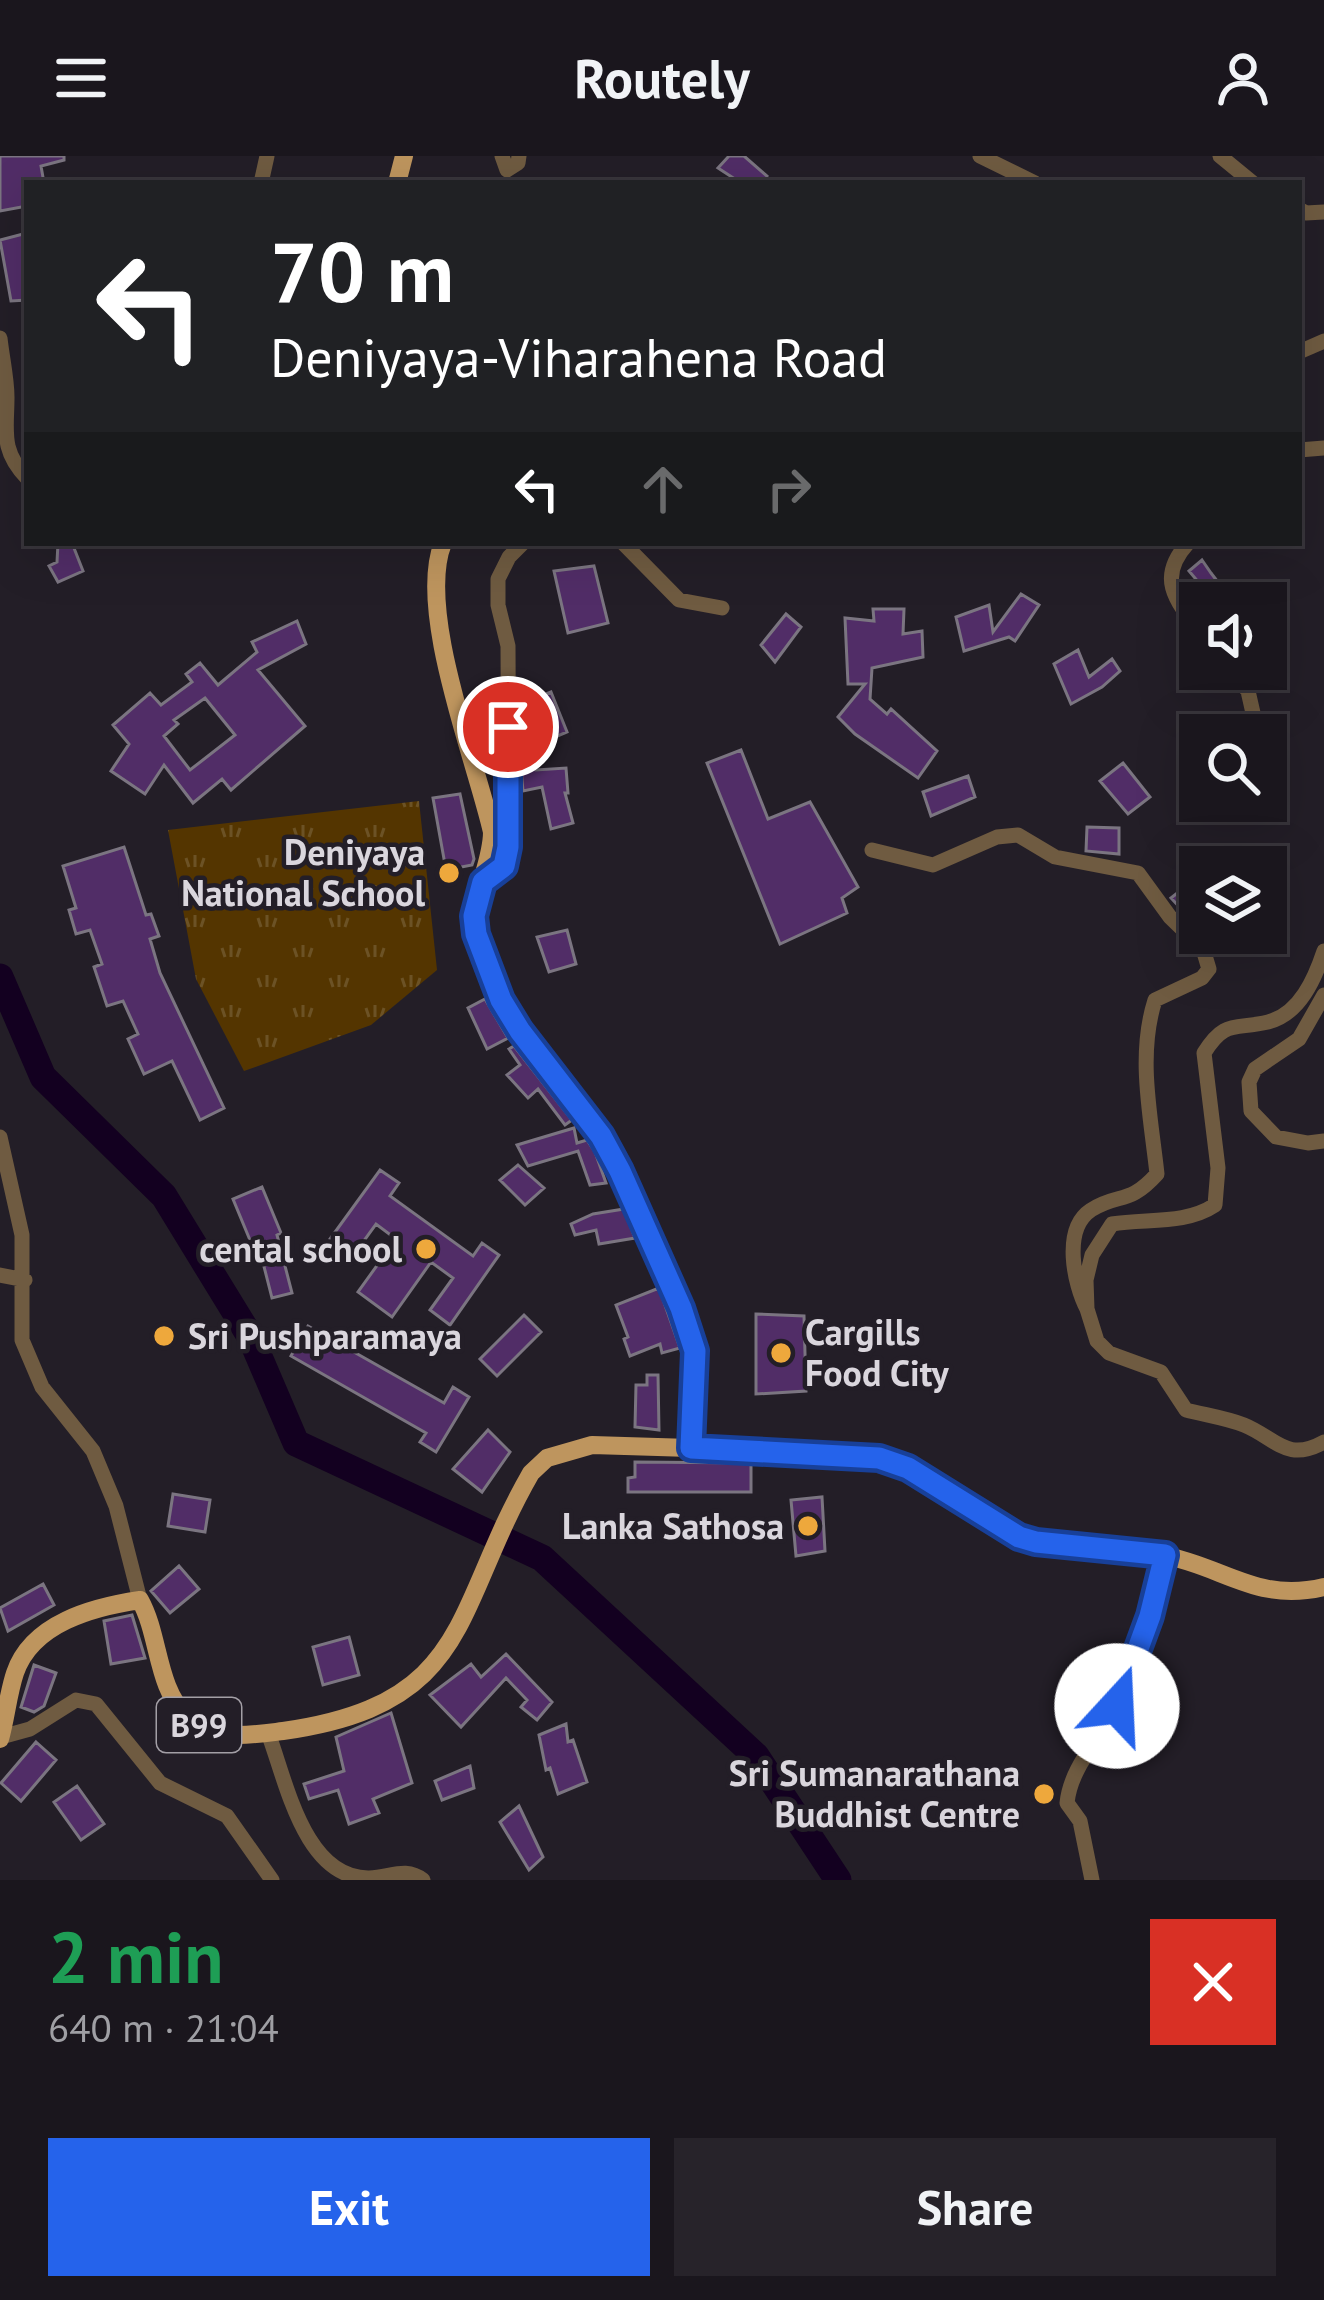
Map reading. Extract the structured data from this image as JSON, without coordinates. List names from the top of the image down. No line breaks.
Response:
{"streets":{"main road":["B99"]},"places":["Deniyaya National School","cental school","Sri Pushparamaya","Cargills Food City","Lanka Sathosa","Sri Sumanarathana Buddhist Centre"],"page":{"header":"Routely","turn":["70 m","Deniyaya-Viharahena Road"],"heading":["2 min","640 m · 21:04"],"buttons":["Exit","Share"]}}
